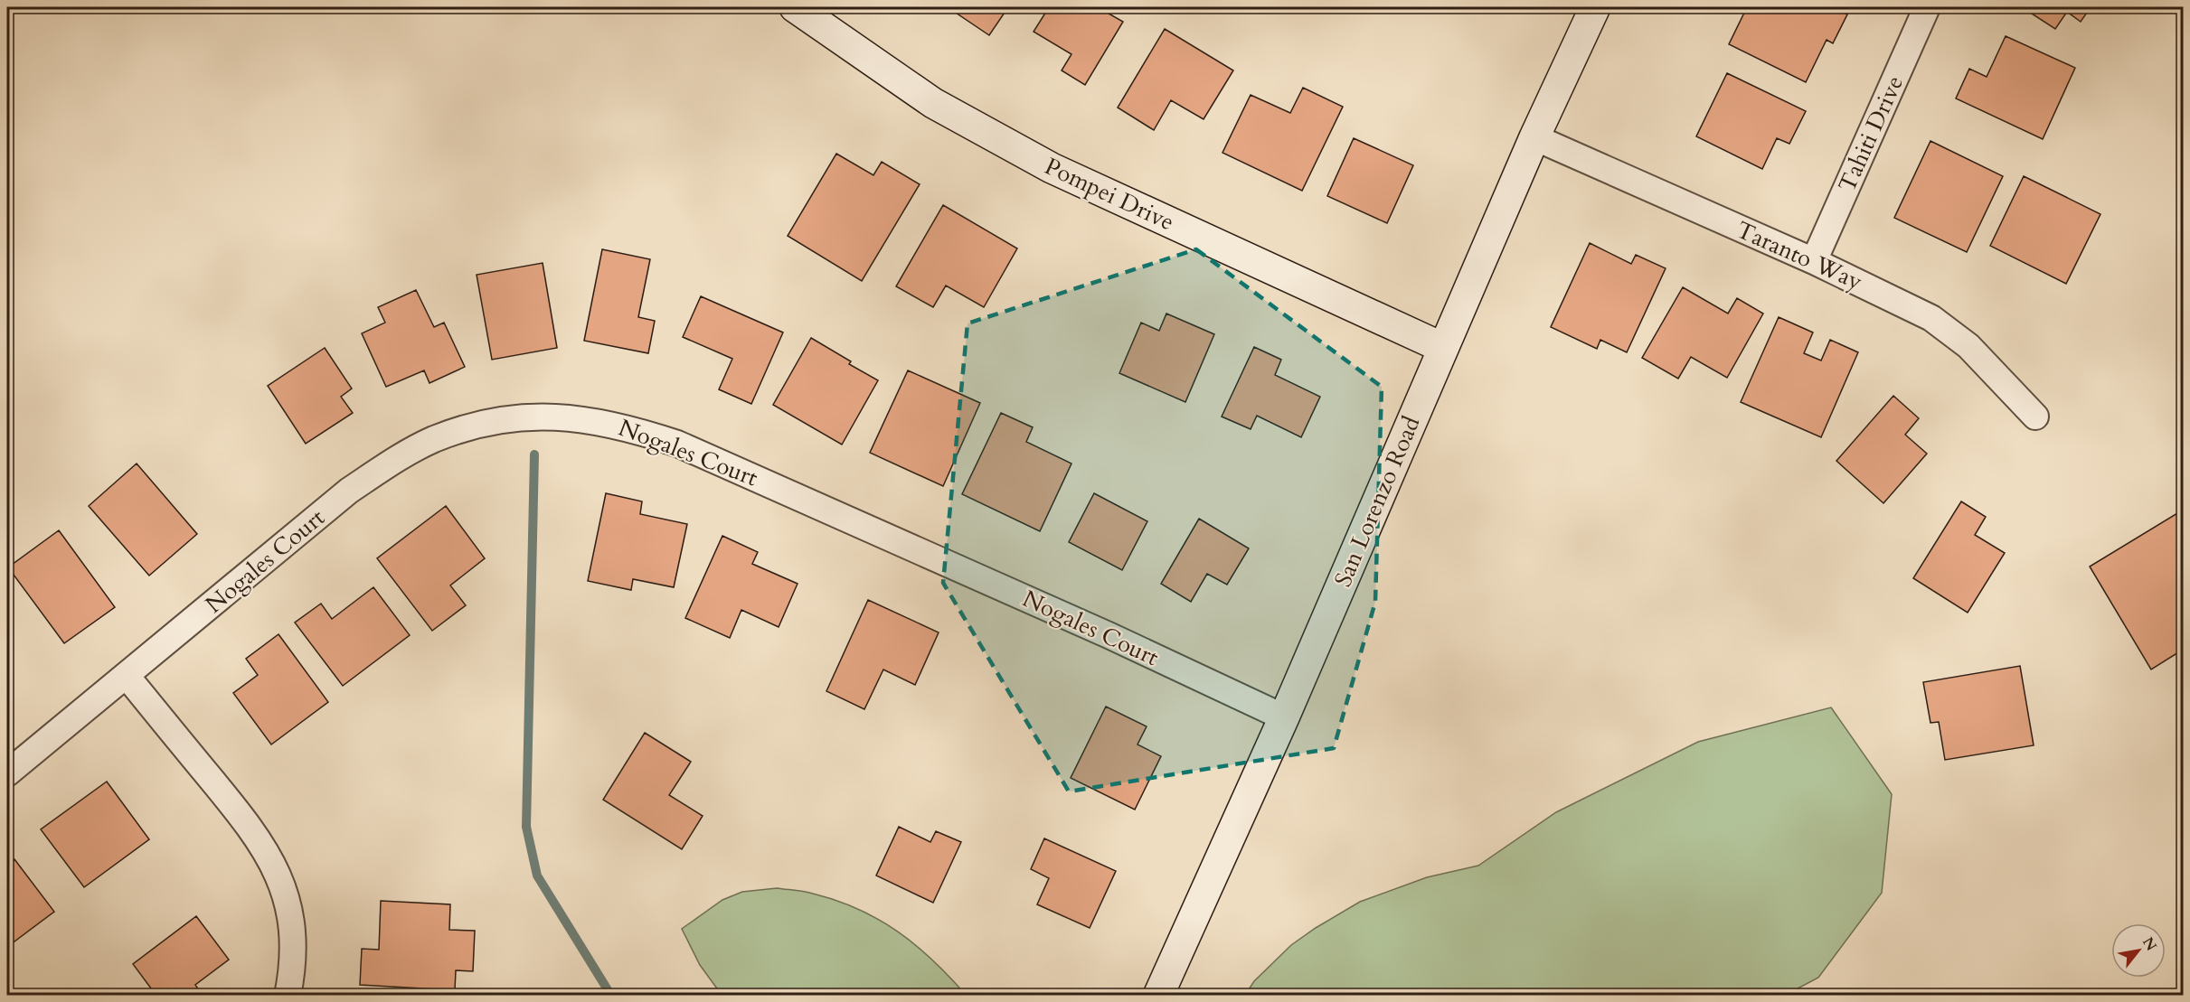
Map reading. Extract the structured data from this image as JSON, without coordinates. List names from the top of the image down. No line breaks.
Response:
{"streets":{"street":["Tahiti Drive","Pompei Drive","Taranto Way","Nogales Court","San Lorenzo Road"]},"crossings":[["Tahiti Drive","Taranto Way"],["Pompei Drive","San Lorenzo Road"],["Taranto Way","San Lorenzo Road"],["Nogales Court","San Lorenzo Road"]],"north":"top right"}
